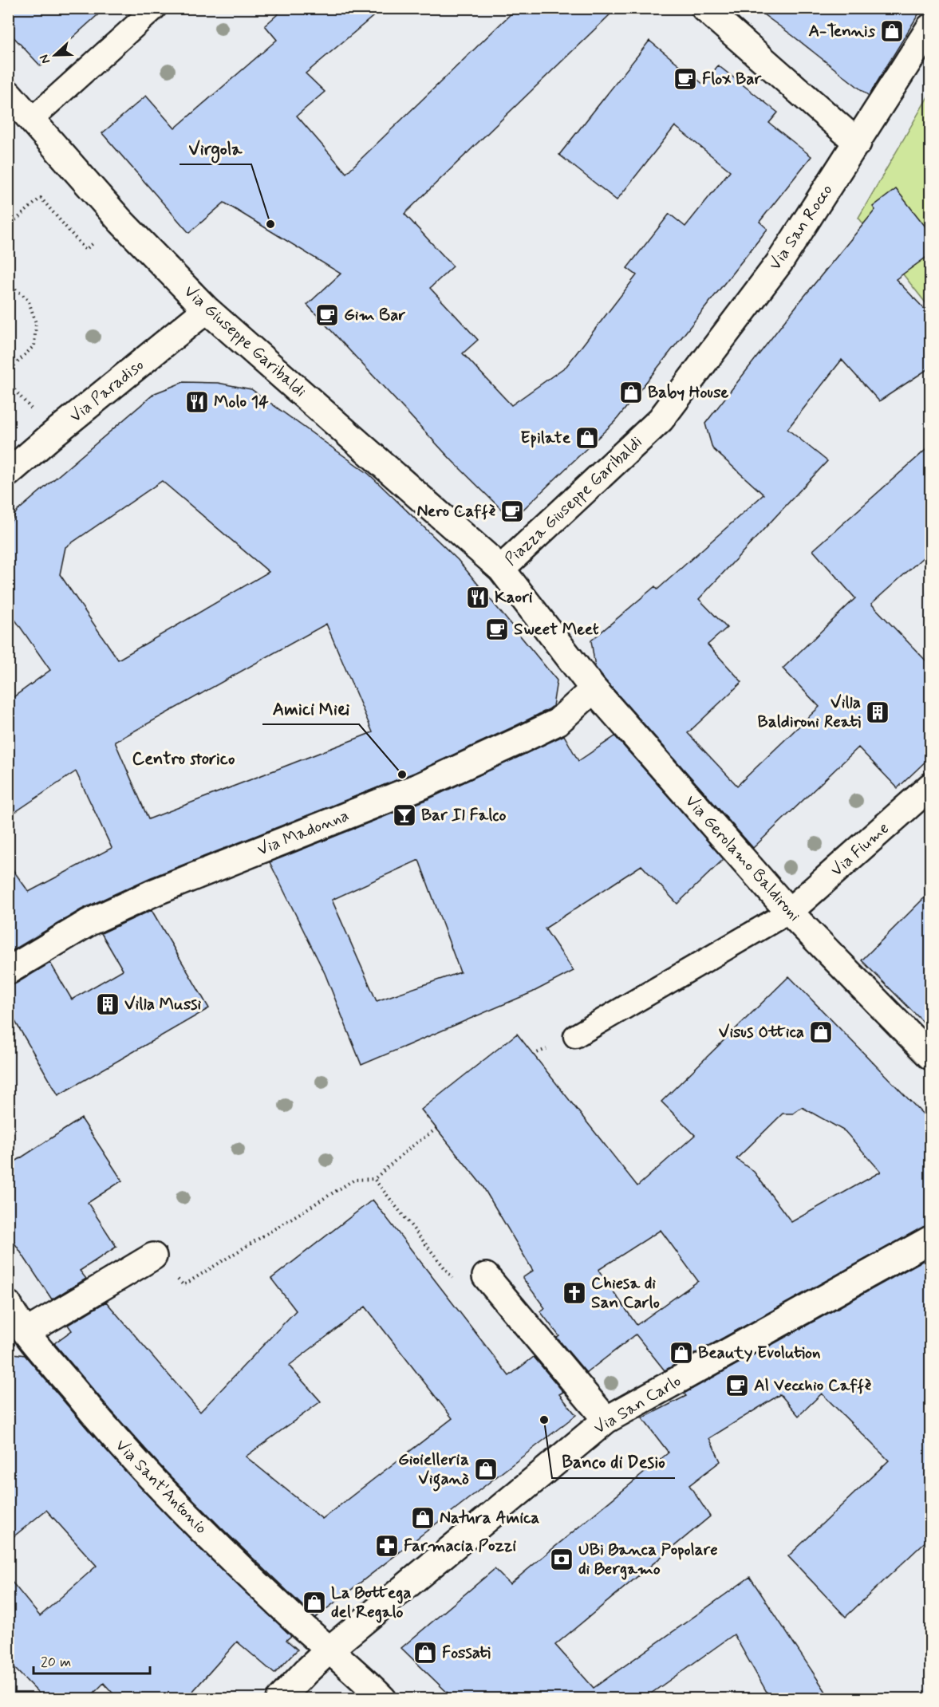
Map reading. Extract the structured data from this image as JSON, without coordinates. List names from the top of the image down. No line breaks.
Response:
{"streets":{"street":["Via San Rocco","Via Giuseppe Garibaldi","Via Paradiso","Piazza Giuseppe Garibaldi","Via Madonna","Via Fiume","Via Gerolamo Baldironi","Via San Carlo","Via Sant'Antonio"]},"crossings":[["Via San Rocco","Piazza Giuseppe Garibaldi"],["Via Giuseppe Garibaldi","Via Paradiso"],["Via Giuseppe Garibaldi","Piazza Giuseppe Garibaldi"],["Piazza Giuseppe Garibaldi","Via Gerolamo Baldironi"],["Via Madonna","Via Gerolamo Baldironi"],["Via Fiume","Via Gerolamo Baldironi"],["Via San Carlo","Via Sant'Antonio"]],"districts":["Centro storico"],"places":{"shop":["A-Tennis","Baby House","Epilate","Visus Ottica","Beauty Evolution","Gioielleria Viganò","Natura Amica","La Bottega del Regalo","Fossati"],"cafe":["Flox Bar","Gim Bar","Nero Caffè","Sweet Meet","Al Vecchio Caffè"],"other":["Virgola","Amici Miei","Banco di Desio"],"restaurant":["Molo 14","Kaori"],"building":["Villa Baldironi Reati","Villa Mussi"],"bar":["Bar Il Falco"],"church":["Chiesa di San Carlo"],"pharmacy":["Farmacia Pozzi"],"bank":["UBi Banca Popolare di Bergamo"]},"scale_bar":"20 m","north":"left"}
